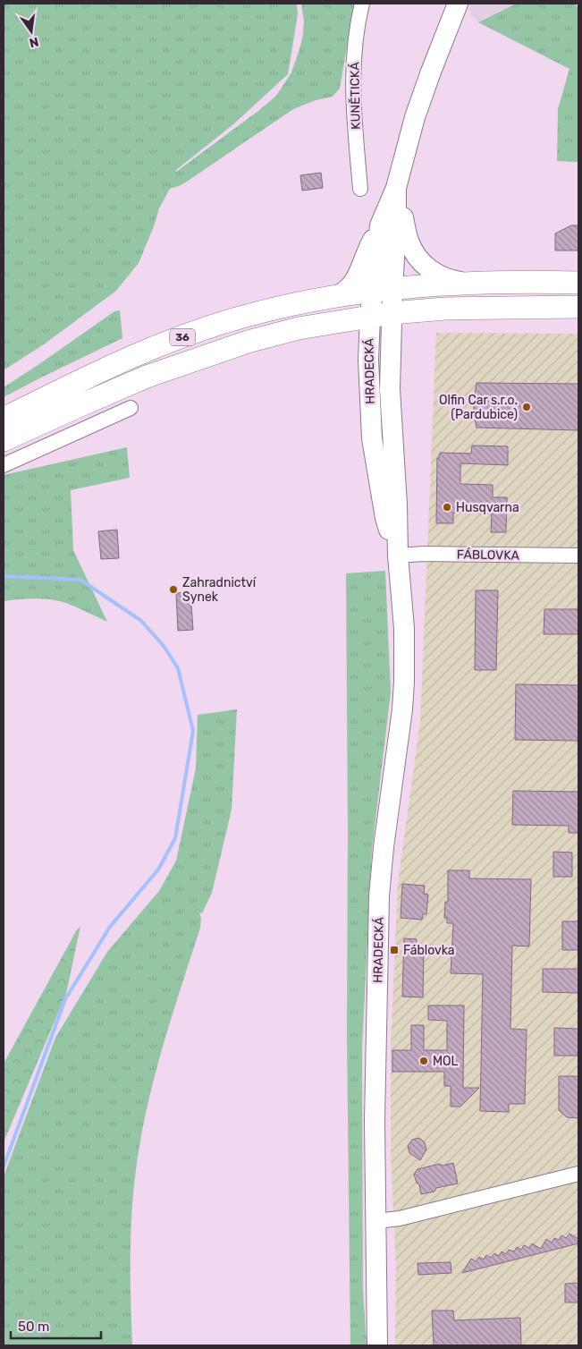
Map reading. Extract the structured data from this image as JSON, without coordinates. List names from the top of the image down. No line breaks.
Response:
{"streets":{"main road":["36","HRADECKÁ"],"street":["KUNĚTICKÁ","FÁBLOVKA"]},"crossings":[["36","HRADECKÁ"],["HRADECKÁ","FÁBLOVKA"]],"places":{"other":["Olfin Car s.r.o. (Pardubice)","Husqvarna","Zahradnictví Synek","MOL"],"transit":["Fáblovka"]},"scale_bar":"50 m","north":"bottom"}
